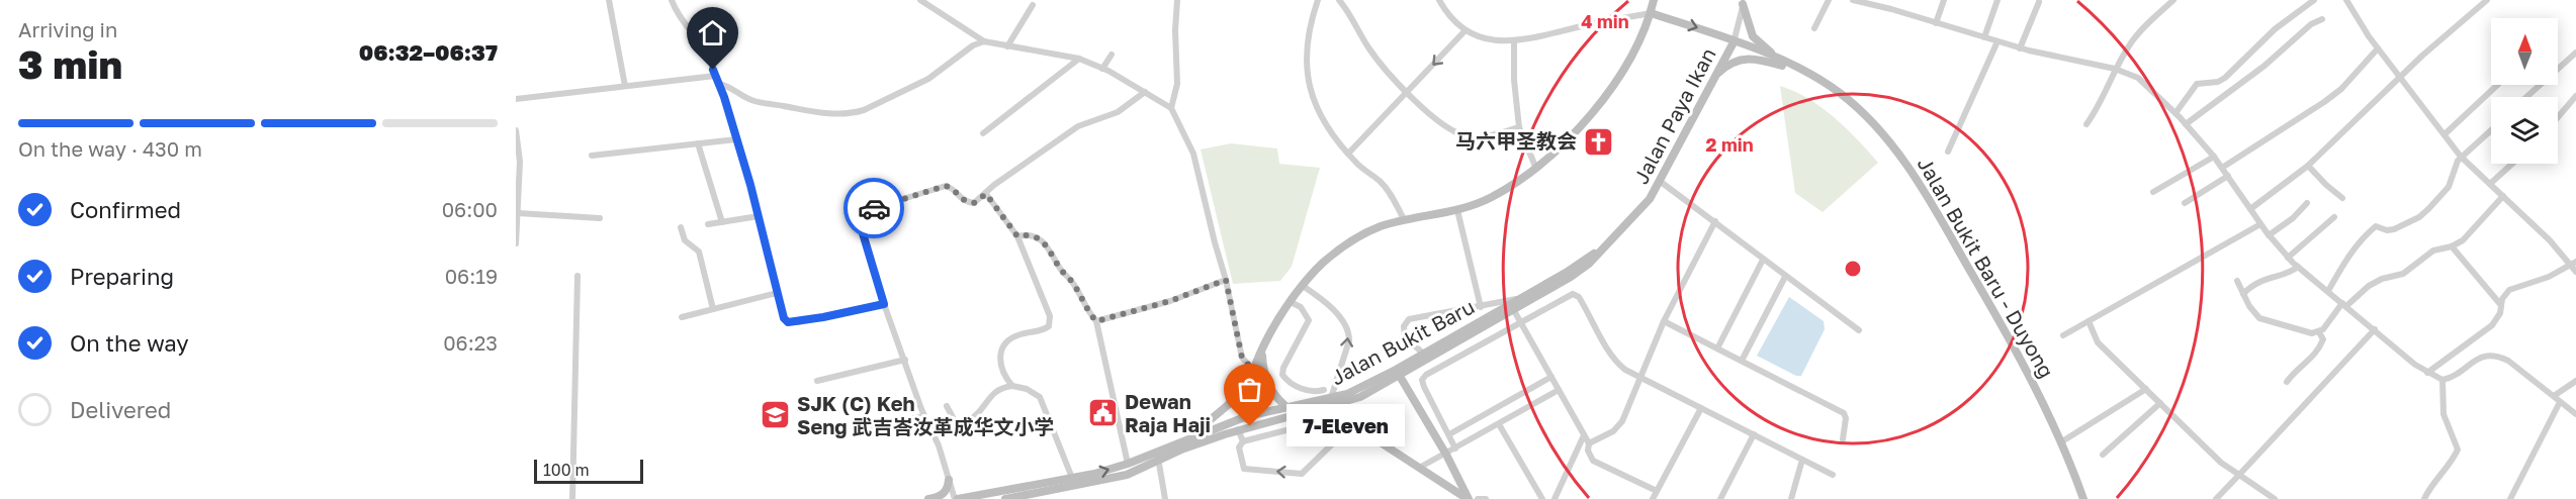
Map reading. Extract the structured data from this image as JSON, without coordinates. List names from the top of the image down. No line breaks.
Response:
{"streets":{"main road":["Jalan Paya Ikan","Jalan Bukit Baru - Duyong","Jalan Bukit Baru"]},"crossings":[["Jalan Paya Ikan","Jalan Bukit Baru - Duyong"],["Jalan Paya Ikan","Jalan Bukit Baru"]],"places":{"church":["马六甲圣教会"],"public building":["Dewan Raja Haji"],"school or university":["SJK (C) Keh Seng 武吉峇汝革成华文小学"],"other":["7-Eleven"]},"scale_bar":"100 m","north":"top","page":{"heading":["3 min","Arriving in","06:32–06:37"],"bar":"On the way · 430 m","list":[["Confirmed","06:00"],["Preparing","06:19"],["On the way","06:23"],"Delivered"],"bubble":"7-Eleven","scale":"100 m"},"rings":["4 min","2 min"]}
